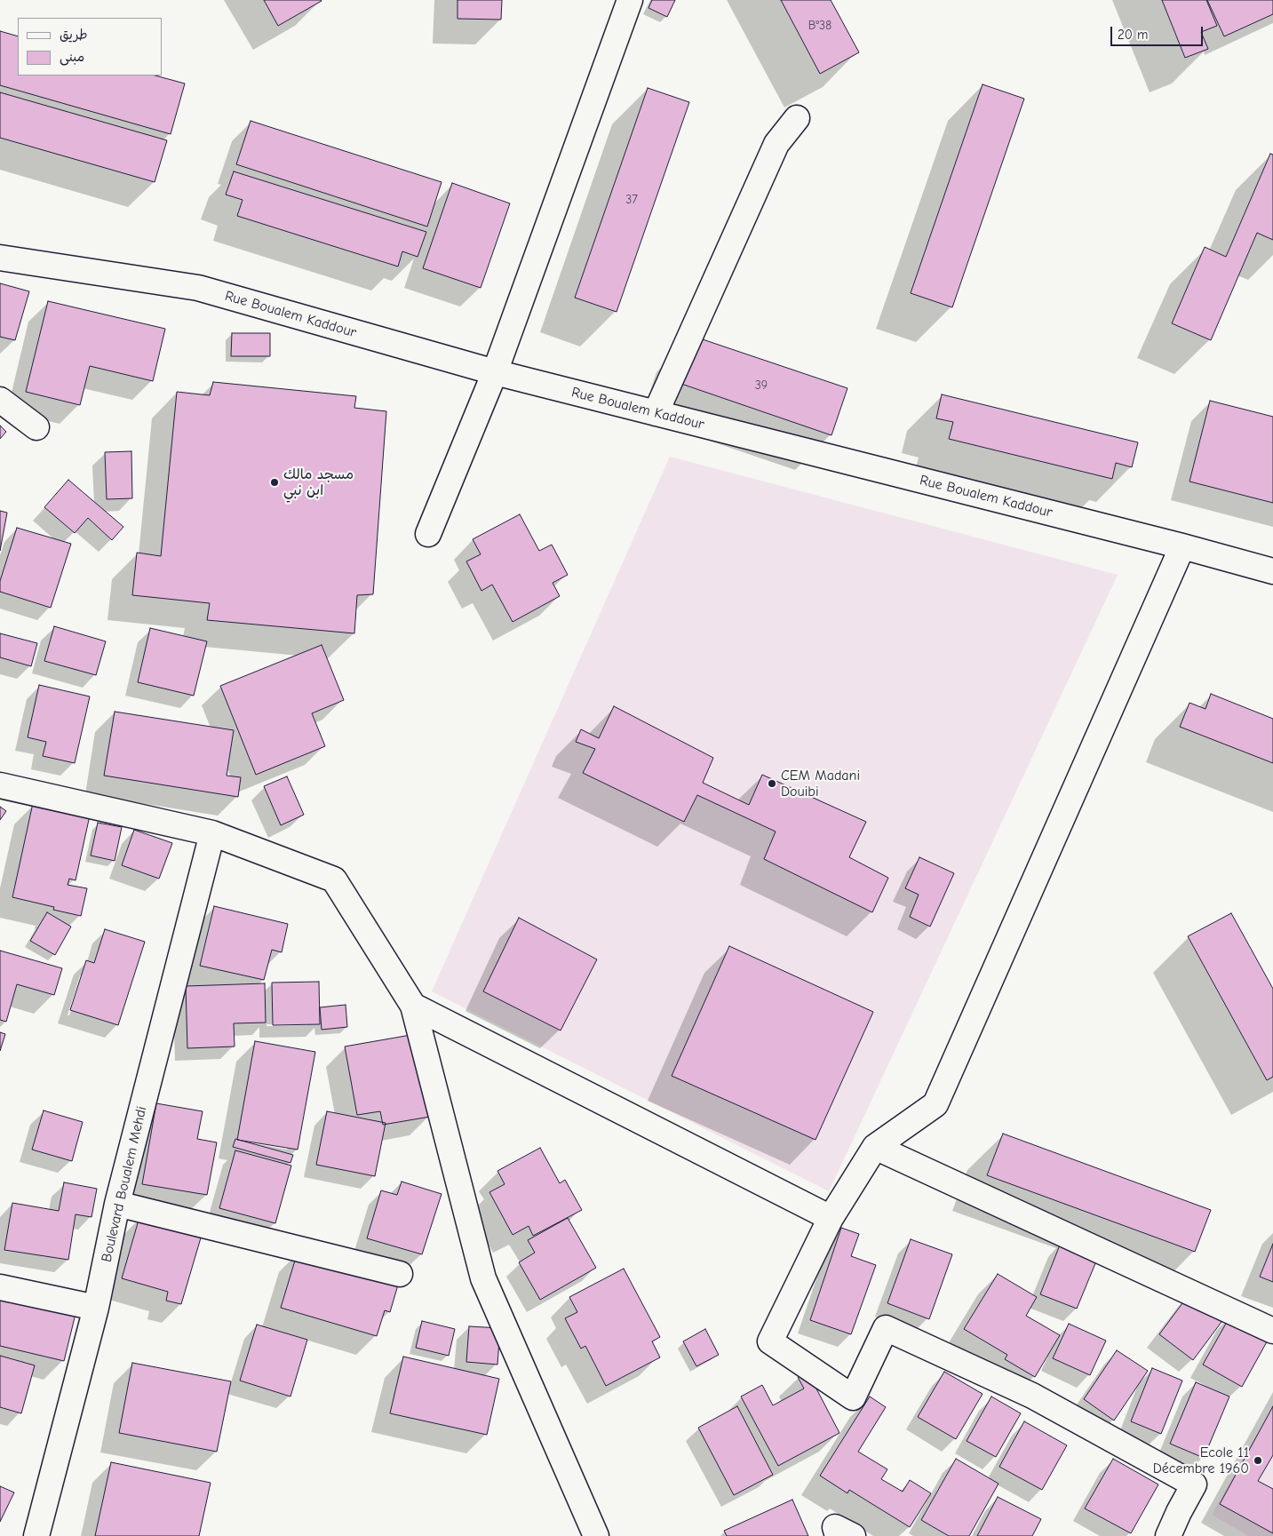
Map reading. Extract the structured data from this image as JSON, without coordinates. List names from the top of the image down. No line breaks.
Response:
{"streets":{"street":["Rue Boualem Kaddour","Boulevard Boualem Mehdi"]},"places":["مسجد مالك ابن نبي","CEM Madani Douibi","Ecole 11 Décembre 1960"],"house_numbers":["B°38","37","39"],"legend":["طريق","مبنى"],"scale_bar":"20 m"}
